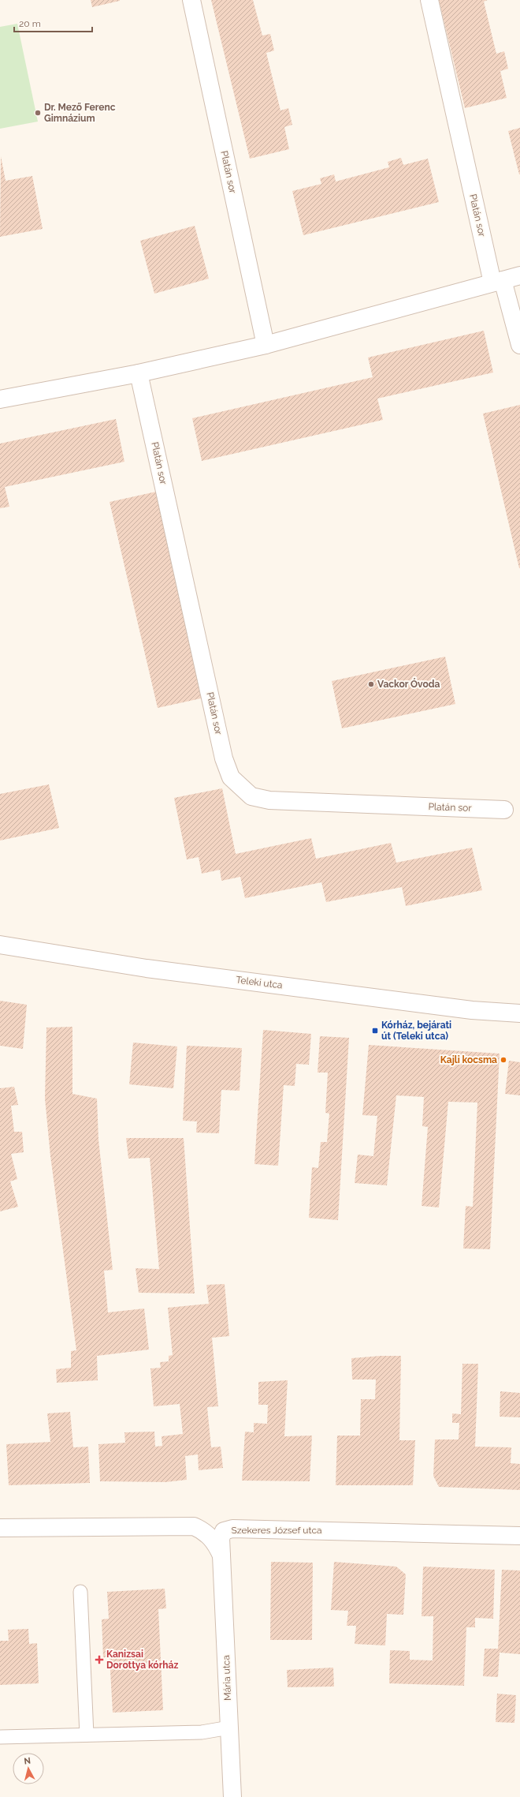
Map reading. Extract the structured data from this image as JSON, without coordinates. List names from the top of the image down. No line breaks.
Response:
{"streets":{"street":["Platán sor","Teleki utca","Szekeres József utca","Mária utca"]},"crossings":[["Szekeres József utca","Mária utca"]],"places":{"other":["Dr. Mező Ferenc Gimnázium","Vackor Óvoda","Kajli kocsma"],"transit":["Kórház, bejárati út (Teleki utca)"],"health":["Kanizsai Dorottya kórház"]},"scale_bar":"20 m","north":"top"}
